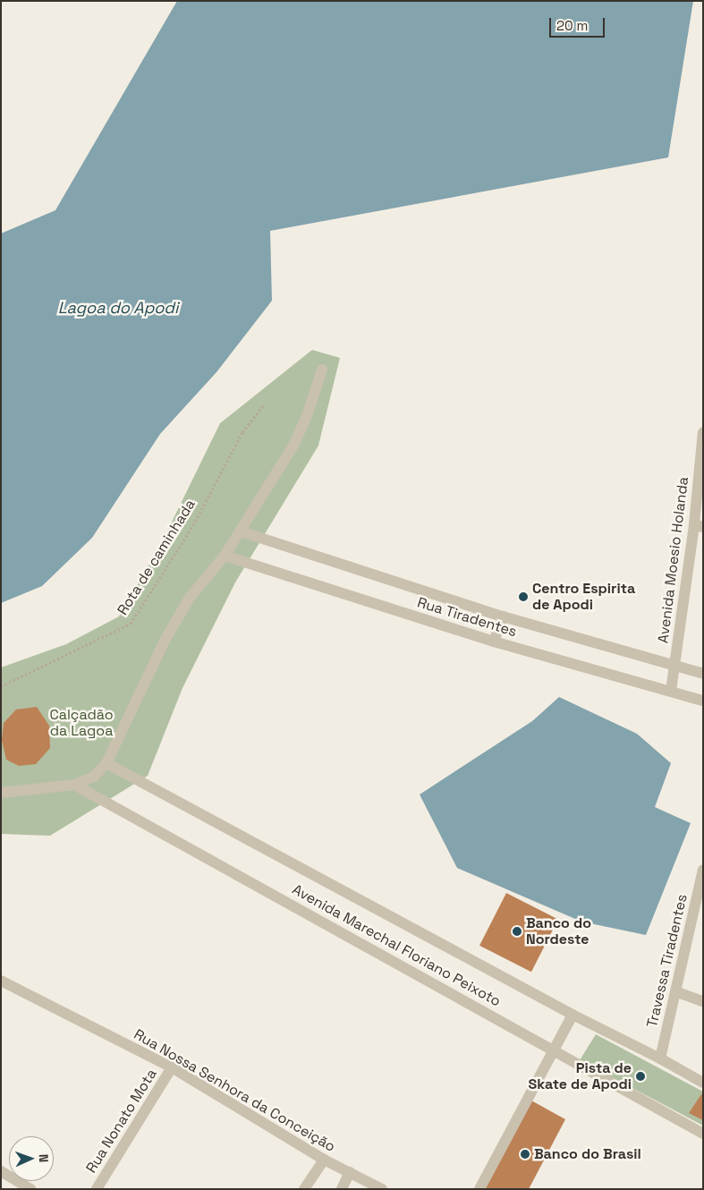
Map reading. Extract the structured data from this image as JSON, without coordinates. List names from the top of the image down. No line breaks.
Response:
{"streets":{"street":["Avenida Moesio Holanda","Rua Tiradentes","Avenida Marechal Floriano Peixoto","Travessa Tiradentes","Rua Nossa Senhora da Conceição","Rua Nonato Mota"],"path":["Rota de caminhada"]},"crossings":[["Avenida Moesio Holanda","Rua Tiradentes"],["Avenida Marechal Floriano Peixoto","Travessa Tiradentes"],["Rua Nossa Senhora da Conceição","Rua Nonato Mota"]],"water":["Lagoa do Apodi"],"parks":["Calçadão da Lagoa"],"places":["Centro Espirita de Apodi","Banco do Nordeste","Pista de Skate de Apodi","Banco do Brasil"],"scale_bar":"20 m","north":"right"}
